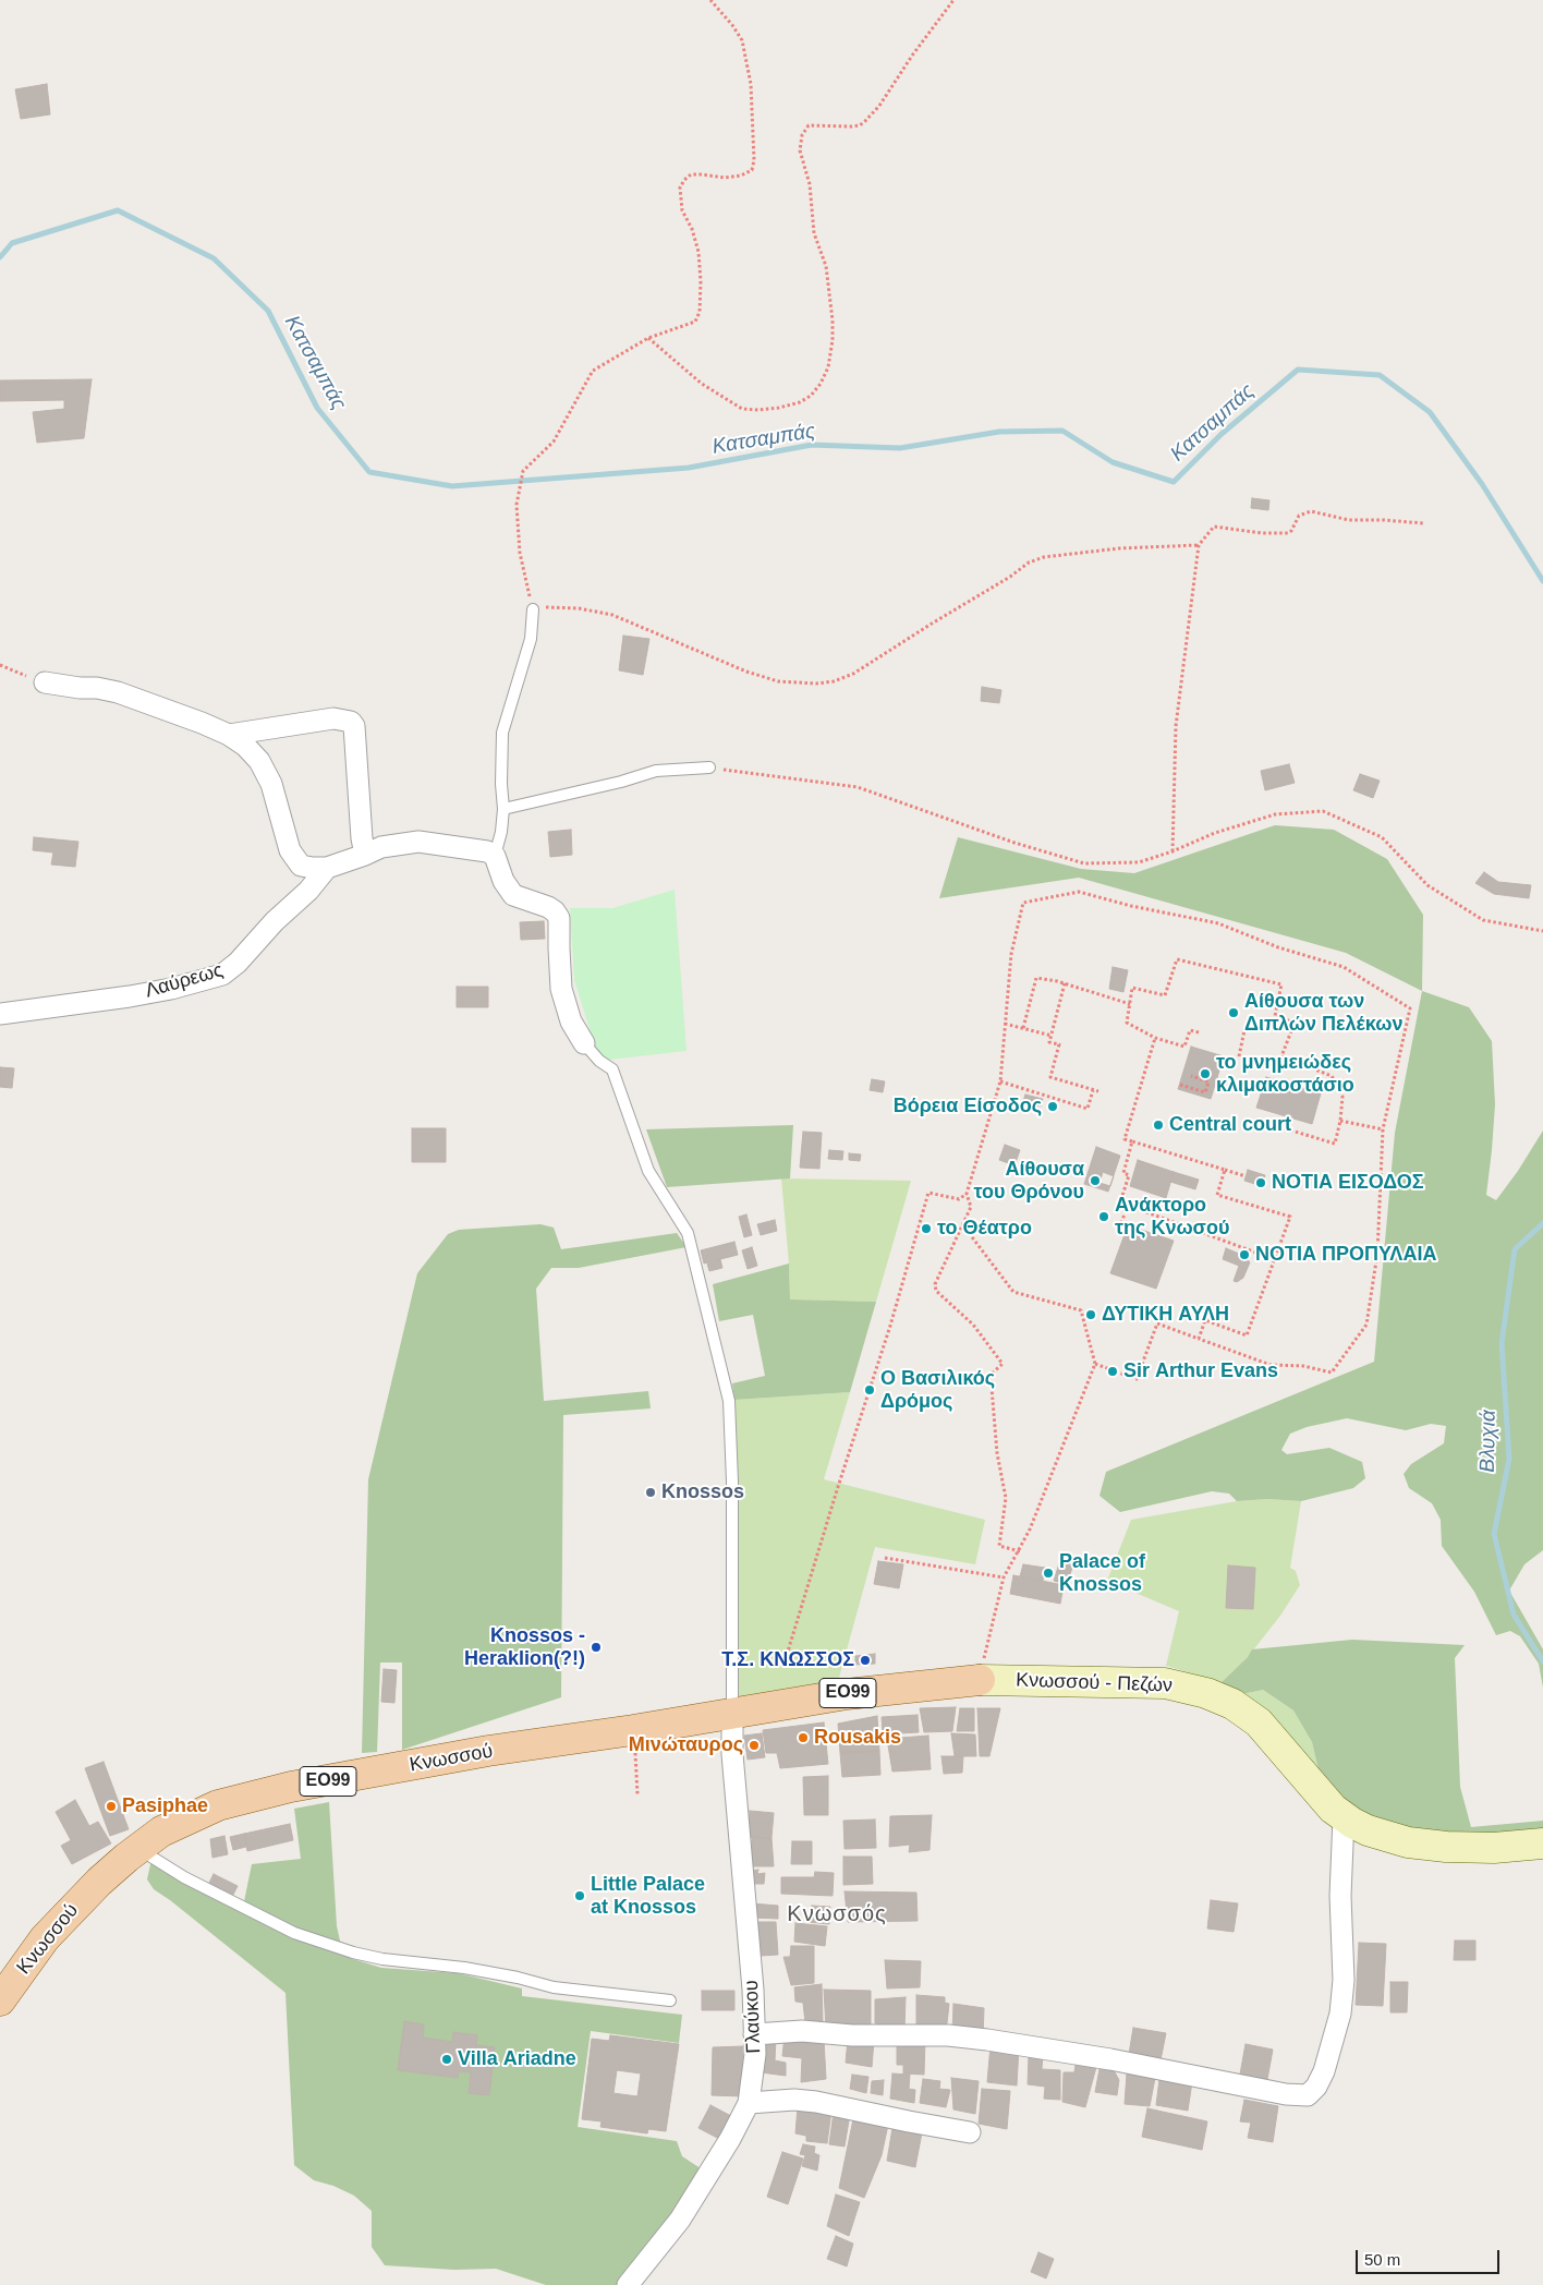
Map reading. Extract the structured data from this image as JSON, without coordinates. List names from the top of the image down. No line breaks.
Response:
{"streets":{"main road":["Κνωσσού - Πεζών","ΕΟ99","Κνωσσού"],"street":["Λαύρεως","Γλαύκου"]},"crossings":[["Κνωσσού - Πεζών","Κνωσσού"],["Κνωσσού","Γλαύκου"]],"districts":["Κνωσσός"],"water":["Κατσαμπάς","Βλυχιά"],"places":["Αίθουσα των Διπλών Πελέκων","το μνημειώδες κλιμακοστάσιο","Βόρεια Είσοδος","Central court","Αίθουσα του Θρόνου","ΝΟΤΙΑ ΕΙΣΟΔΟΣ","Ανάκτορο της Κνωσού","το Θέατρο","NOTIA ΠΡΟΠΥΛΑΙΑ","ΔΥΤΙΚΗ ΑΥΛΗ","Sir Arthur Evans","Ο Βασιλικός Δρόμος","Knossos","Palace of Knossos","Knossos - Heraklion(?!)","Τ.Σ. ΚΝΩΣΣΟΣ","Rousakis","Μινώταυρος","Pasiphae","Little Palace at Knossos","Villa Ariadne"],"scale_bar":"50 m"}
